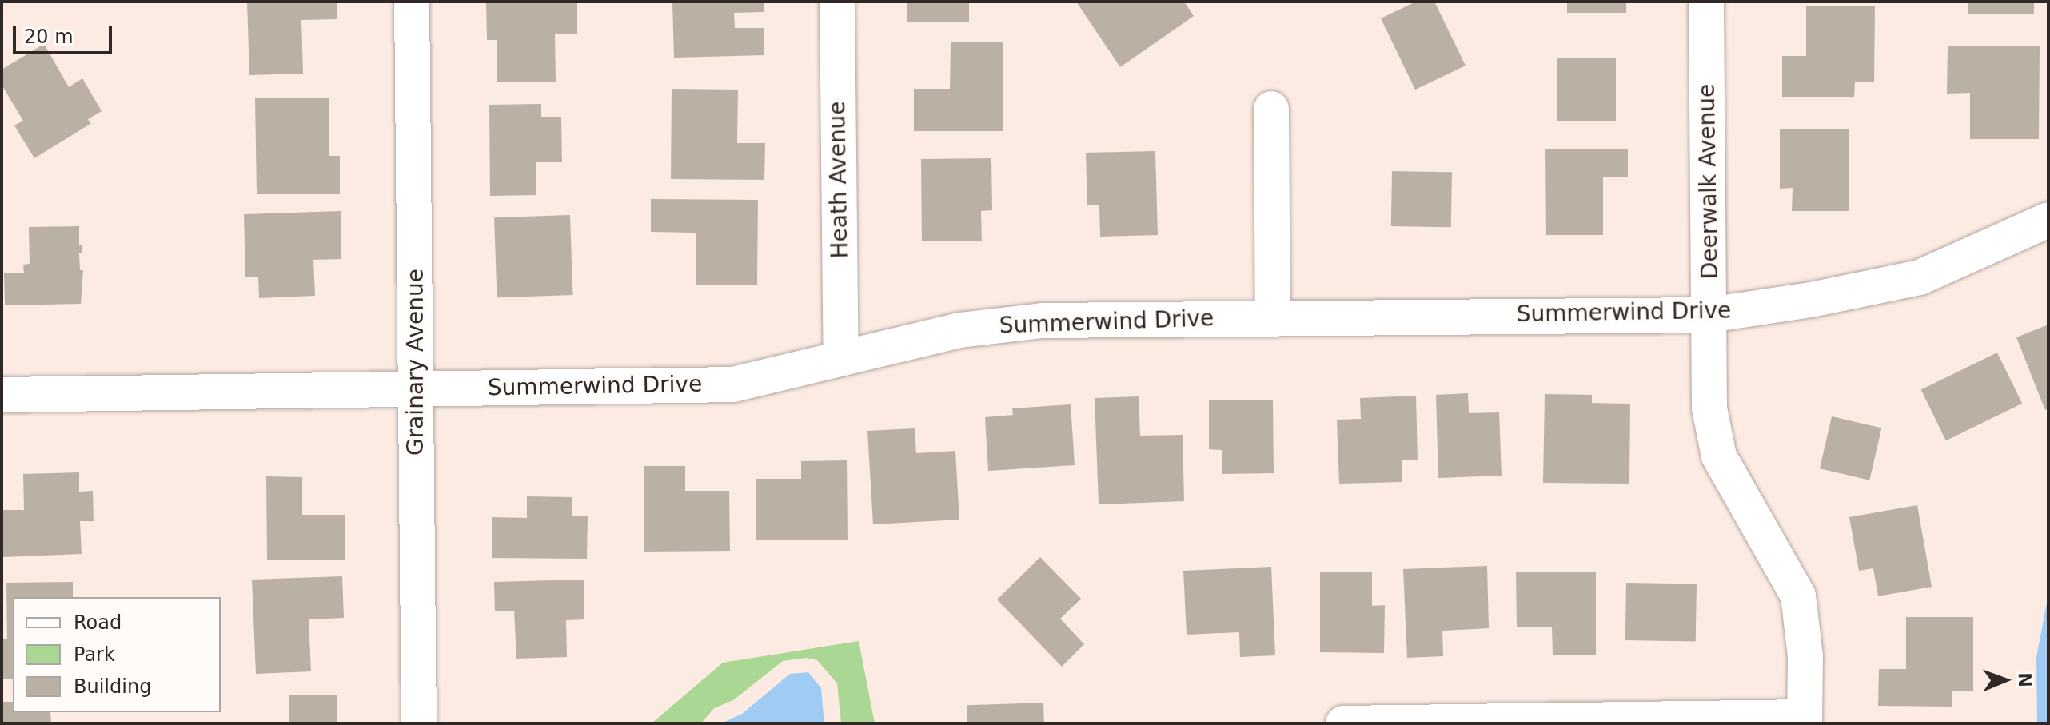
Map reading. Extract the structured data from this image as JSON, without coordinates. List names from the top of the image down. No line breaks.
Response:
{"streets":{"street":["Heath Avenue","Deerwalk Avenue","Summerwind Drive","Grainary Avenue"]},"crossings":[["Heath Avenue","Summerwind Drive"],["Deerwalk Avenue","Summerwind Drive"],["Summerwind Drive","Grainary Avenue"]],"legend":["Road","Park","Building"],"scale_bar":"20 m","north":"right"}
